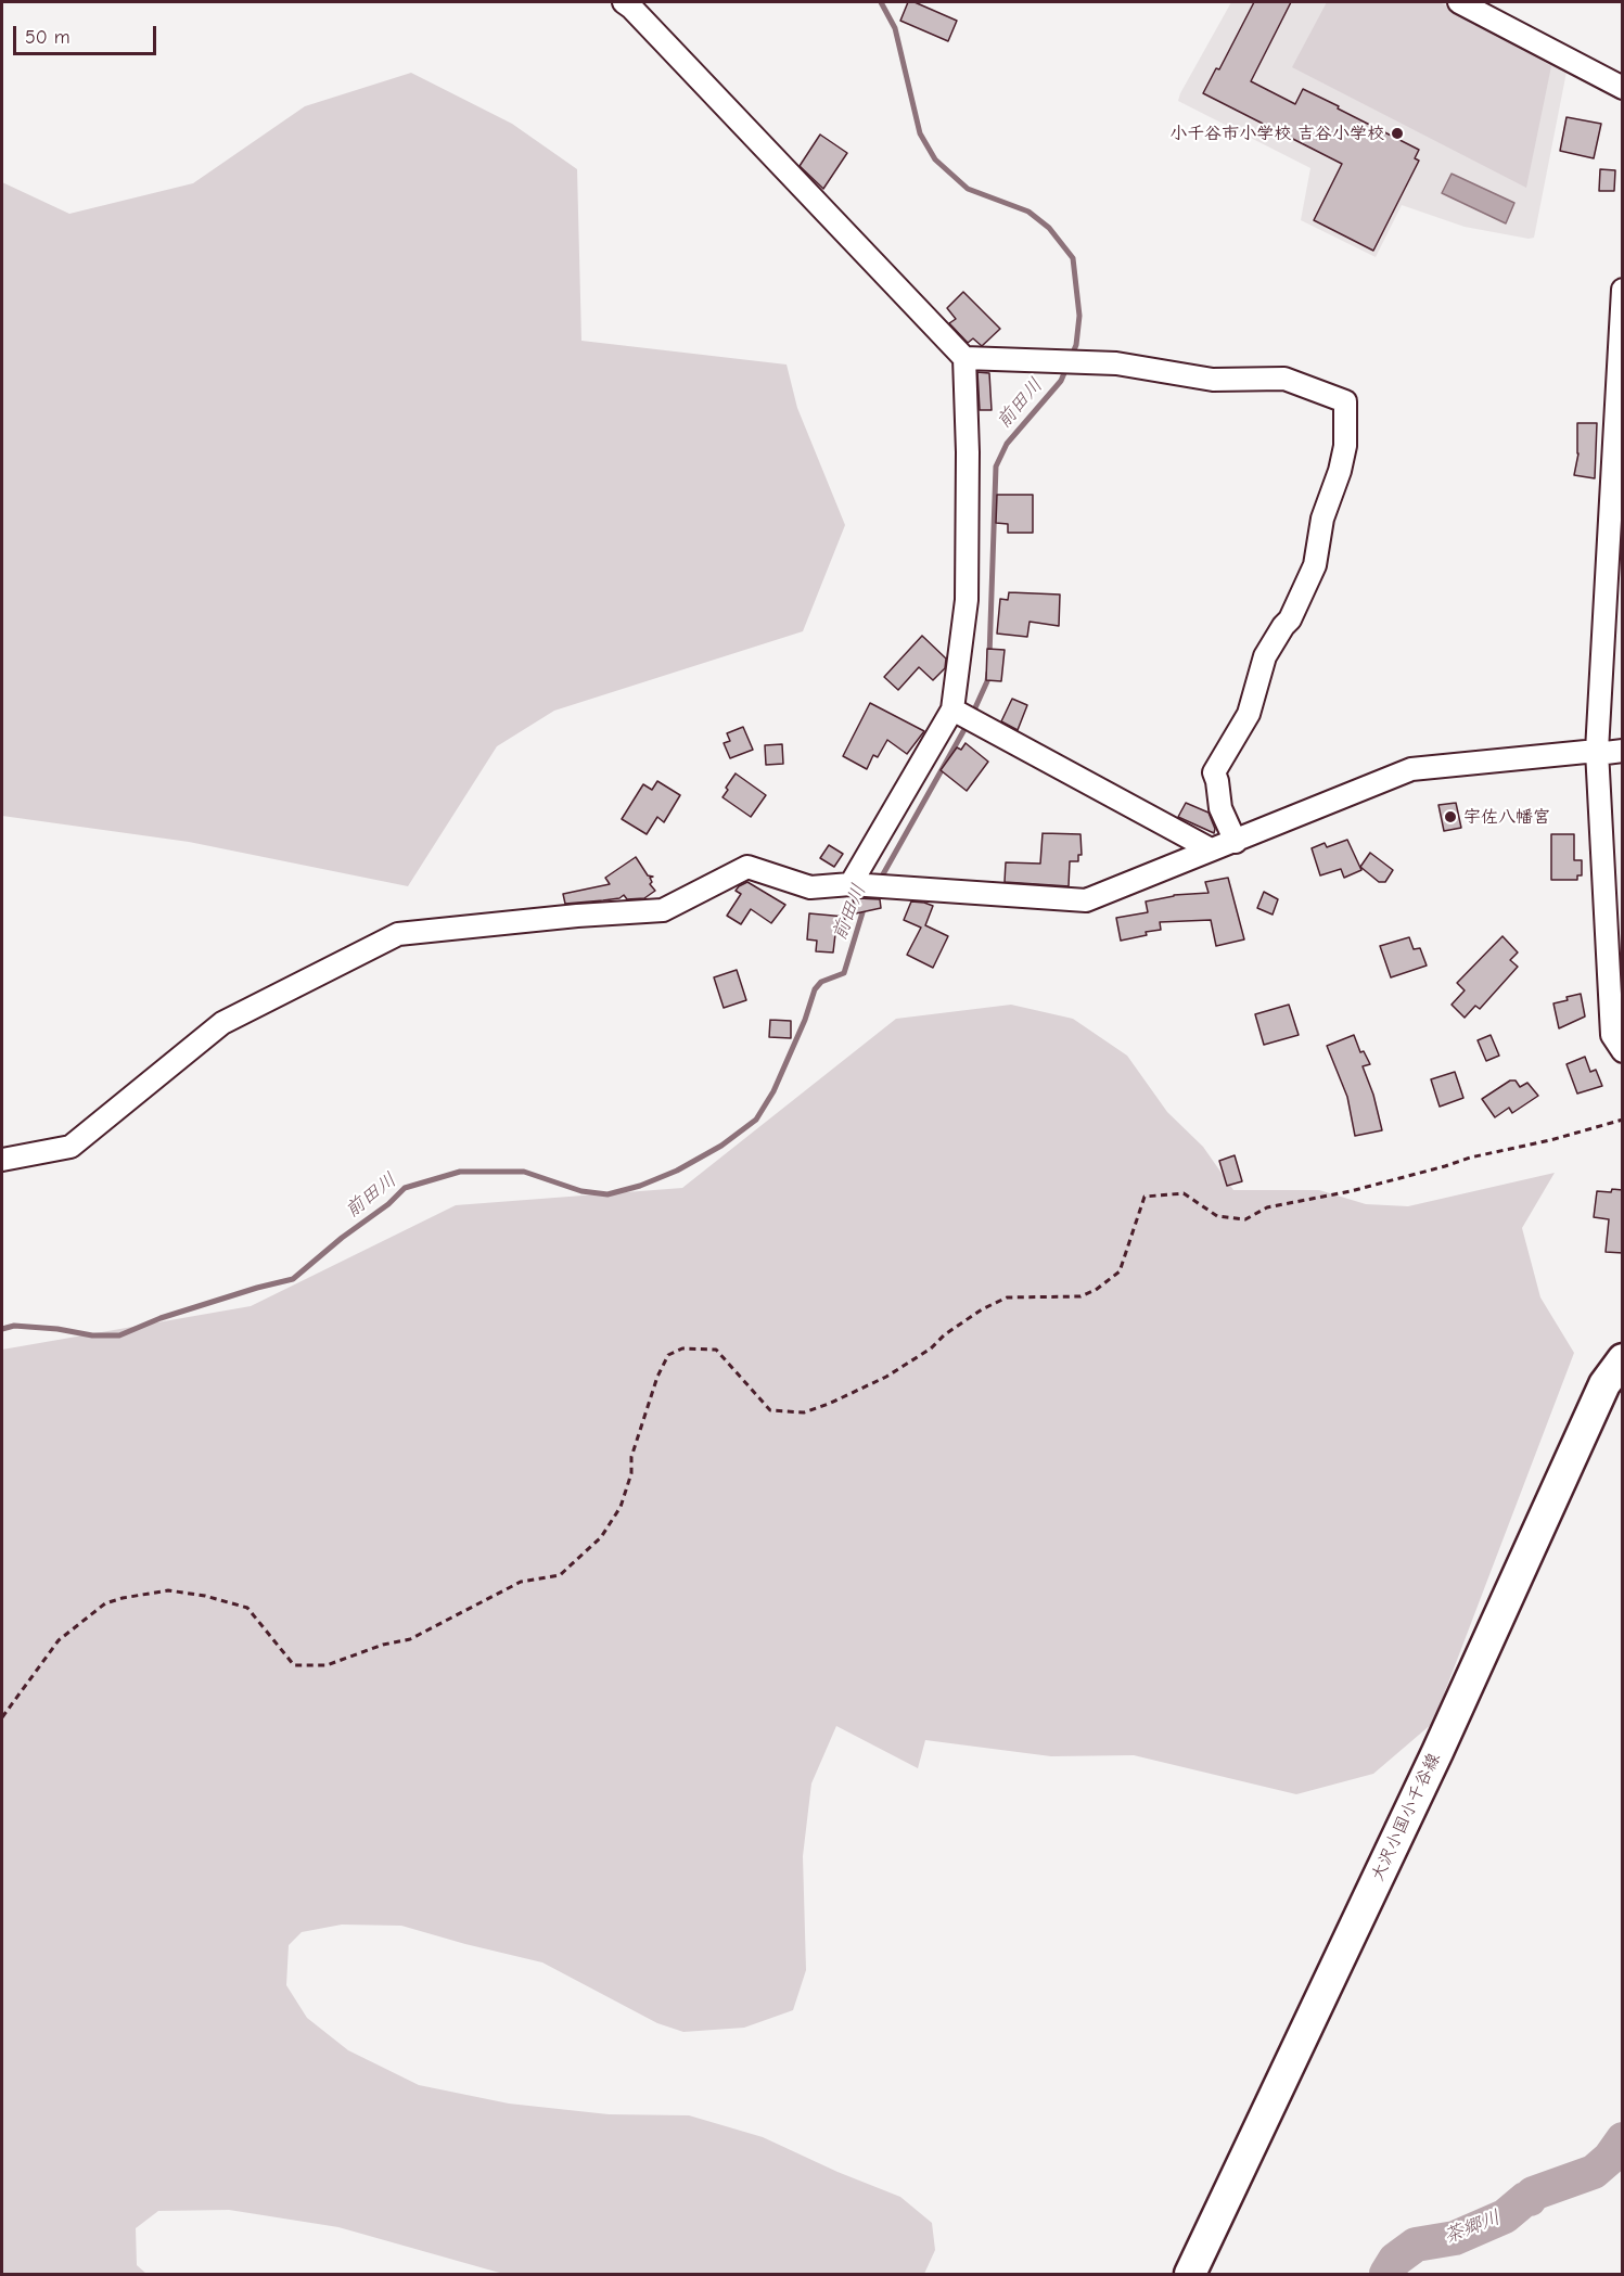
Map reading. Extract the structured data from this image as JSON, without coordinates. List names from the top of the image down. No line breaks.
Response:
{"streets":{"main road":["大沢小国小千谷線"]},"water":["前田川","茶郷川"],"places":["小千谷市小学校 吉谷小学校","宇佐八幡宮"],"scale_bar":"50 m"}
